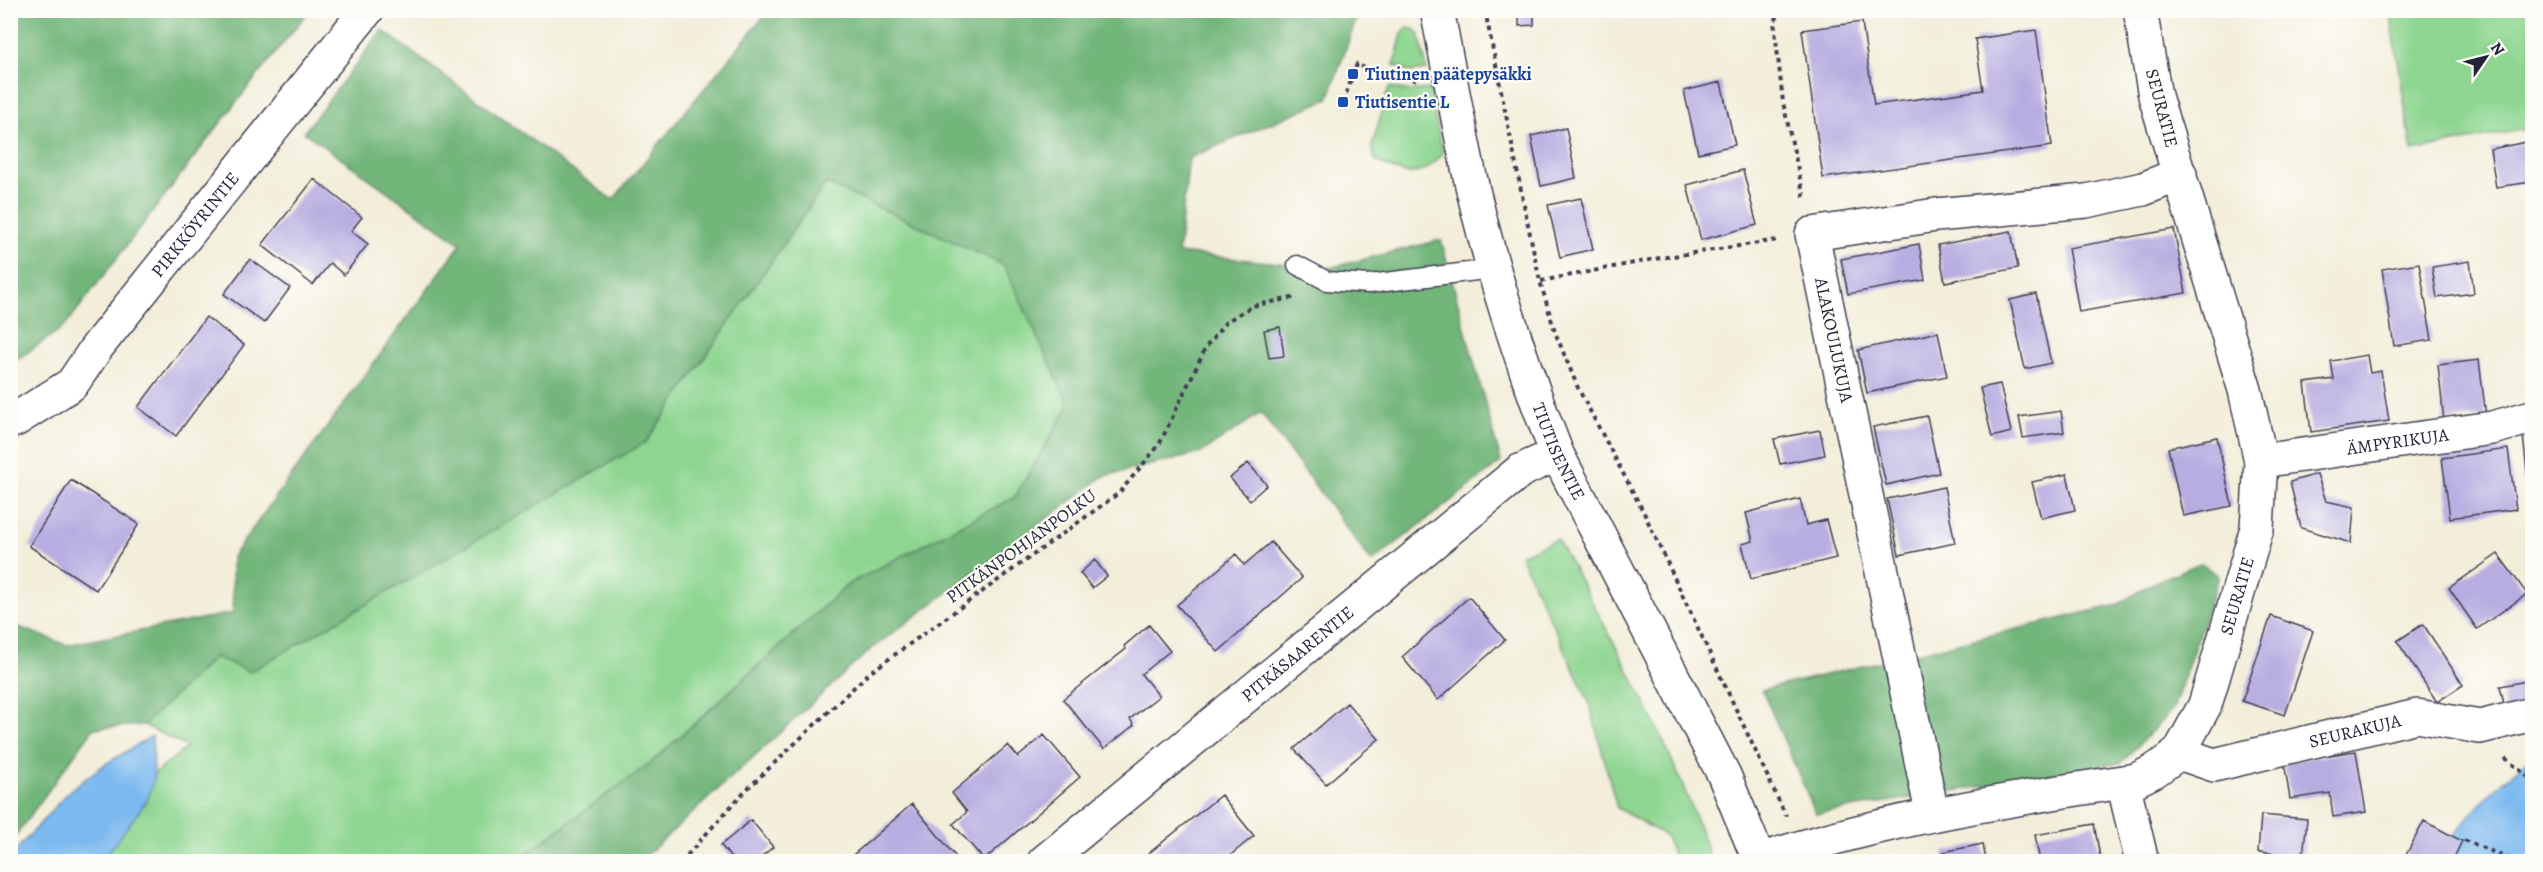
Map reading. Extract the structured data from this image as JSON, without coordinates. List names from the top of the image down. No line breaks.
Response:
{"streets":{"street":["SEURATIE","PIRKKÖYRINTIE","ALAKOULUKUJA","ÄMPYRIKUJA","TIUTISENTIE","PITKÄSAARENTIE","SEURAKUJA"],"path":["PITKÄNPOHJANPOLKU"]},"crossings":[["SEURATIE","ALAKOULUKUJA"],["SEURATIE","ÄMPYRIKUJA"],["SEURATIE","TIUTISENTIE"],["SEURATIE","SEURAKUJA"],["TIUTISENTIE","PITKÄSAARENTIE"]],"places":{"transit":["Tiutinen päätepysäkki","Tiutisentie L"]},"north":"top right"}
